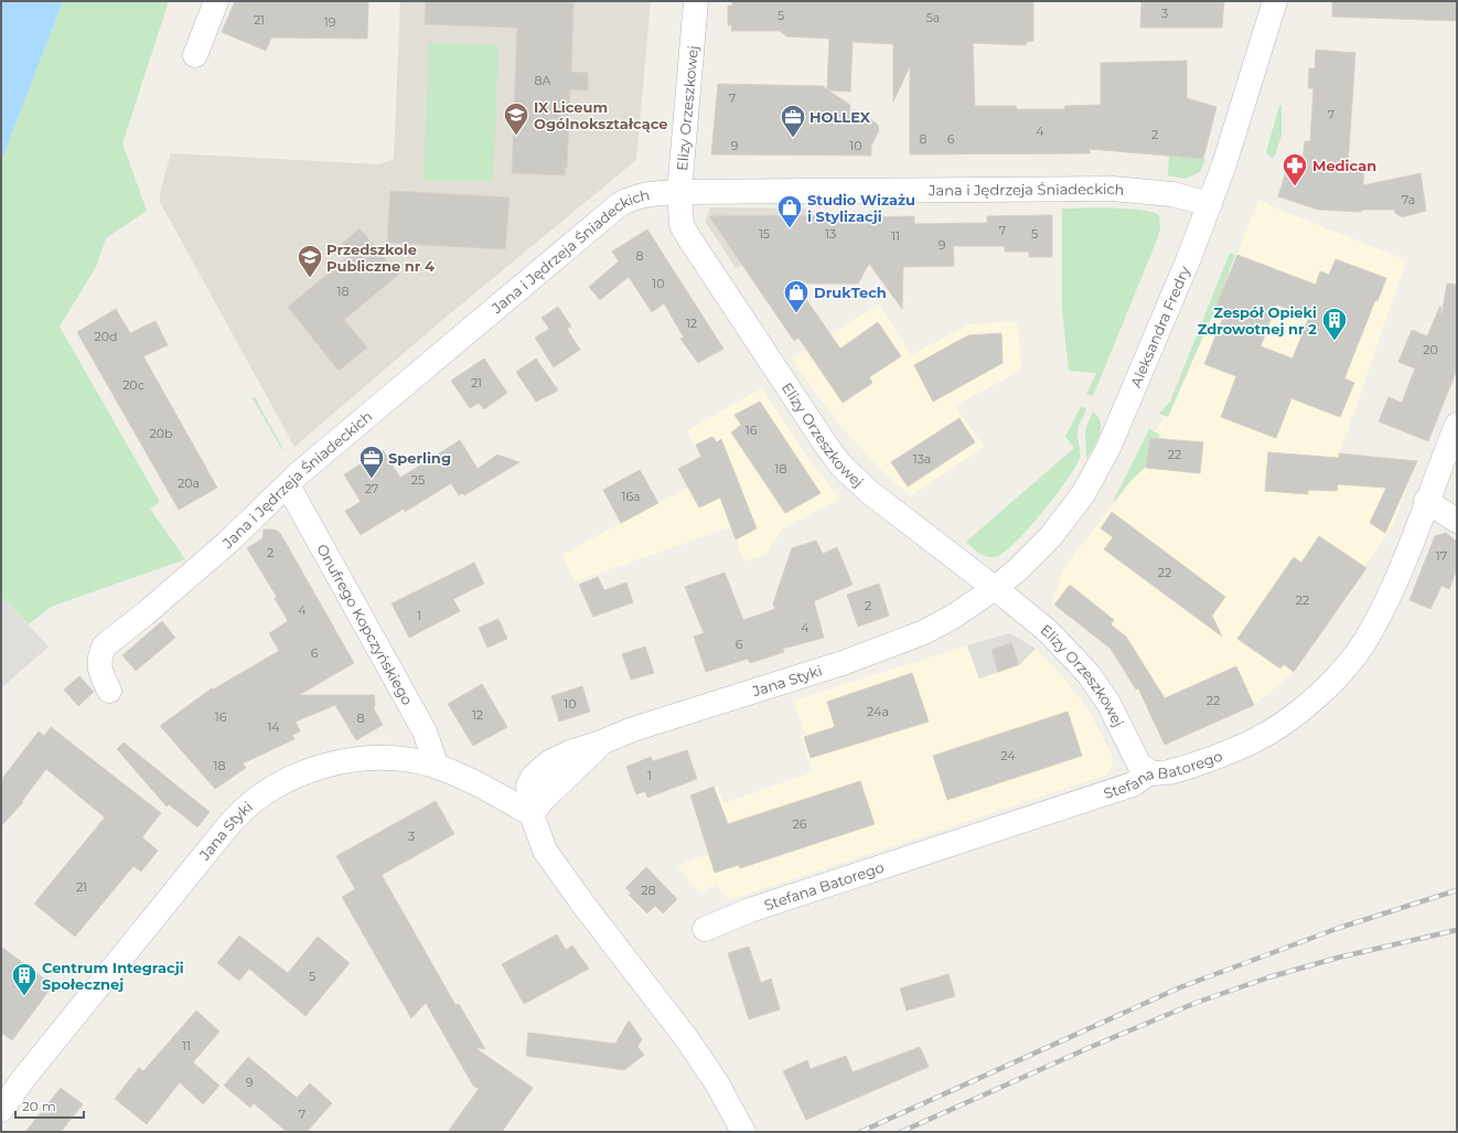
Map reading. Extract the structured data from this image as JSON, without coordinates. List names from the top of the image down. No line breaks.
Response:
{"streets":{"street":["Elizy Orzeszkowej","Jana i Jędrzeja Śniadeckich","Aleksandra Fredry","Onufrego Kopczyńskiego","Jana Styki","Stefana Batorego"]},"crossings":[["Elizy Orzeszkowej","Jana i Jędrzeja Śniadeckich"],["Elizy Orzeszkowej","Aleksandra Fredry"],["Elizy Orzeszkowej","Stefana Batorego"],["Jana i Jędrzeja Śniadeckich","Aleksandra Fredry"],["Jana i Jędrzeja Śniadeckich","Onufrego Kopczyńskiego"],["Aleksandra Fredry","Jana Styki"],["Onufrego Kopczyńskiego","Jana Styki"]],"places":{"school or university":["IX Liceum Ogólnokształcące","Przedszkole Publiczne nr 4"],"office":["HOLLEX","Sperling"],"pharmacy":["Medican"],"shop":["Studio Wizażu i Stylizacji","DrukTech"],"building":["Zespół Opieki Zdrowotnej nr 2","Centrum Integracji Społecznej"]},"house_numbers":["3","5","5a","21","19","8A","7","7","4","2","8","6","9","10","7a","7","15","13","5","11","9","8","10","18","12","20d","20","21","20c","16","20b","22","13a","18","25","20a","27","16a","2","17","22","22","2","4","1","4","6","6","22","10","24a","12","16","8","14","24","18","1","26","3","21","28","5","11","9","7"],"scale_bar":"20 m"}
